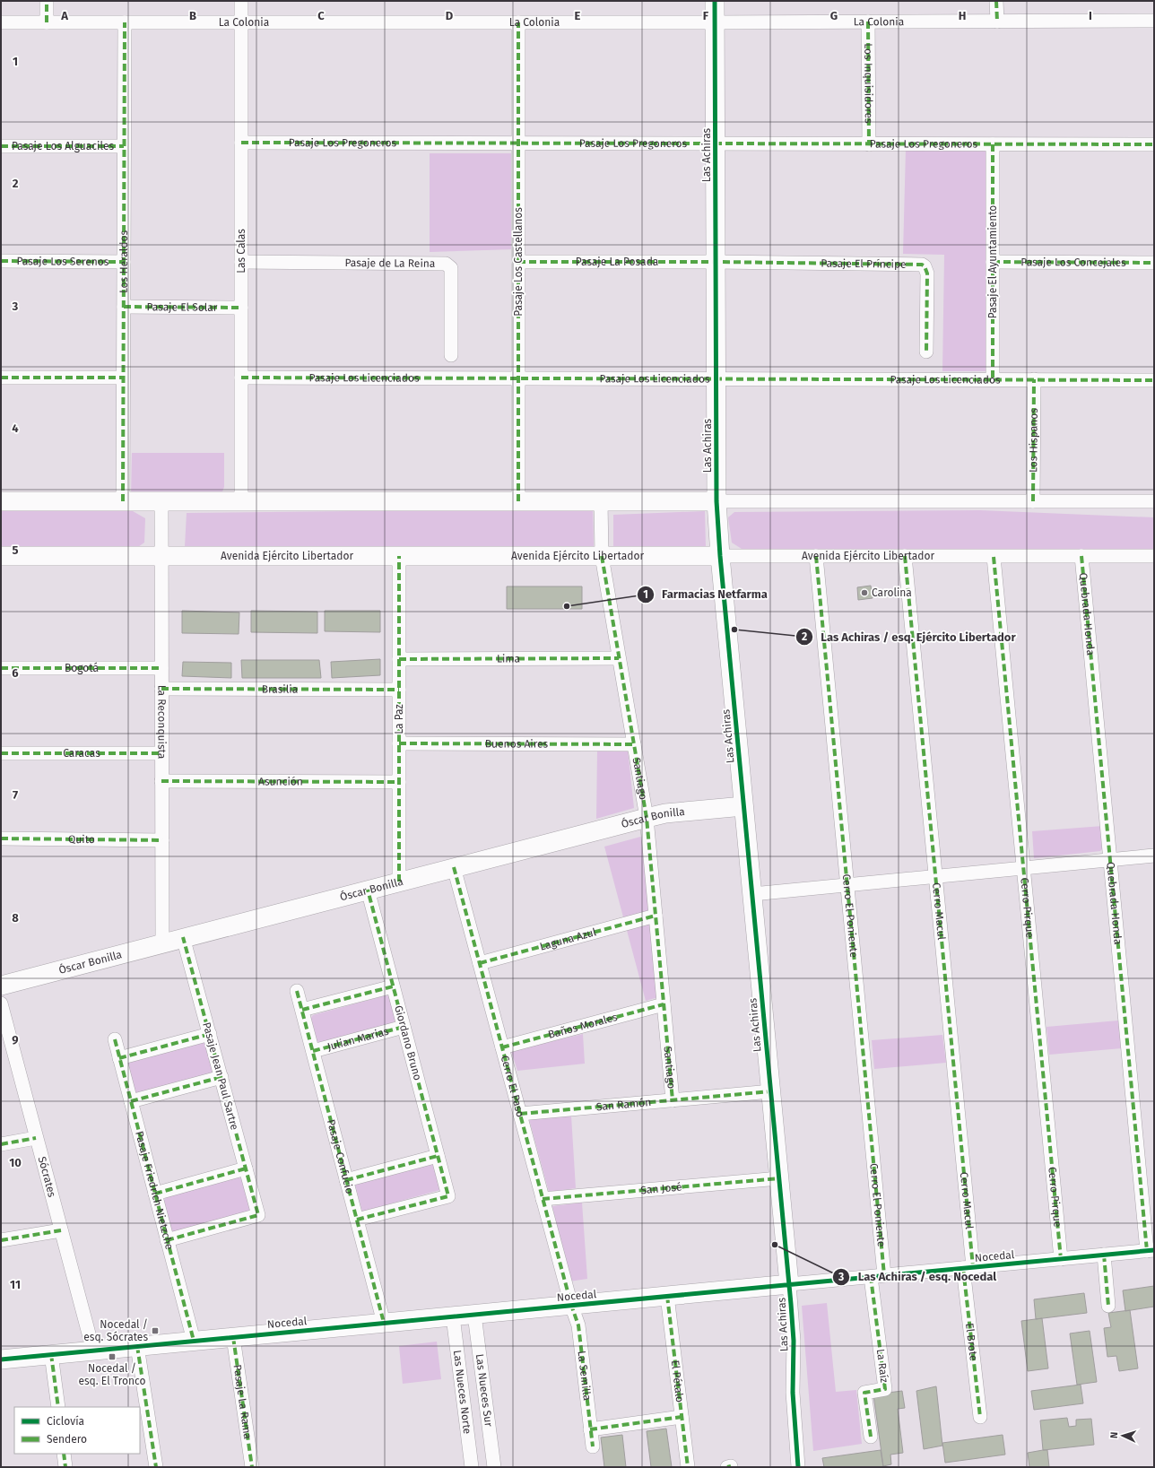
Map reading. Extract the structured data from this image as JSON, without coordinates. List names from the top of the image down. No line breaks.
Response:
{"streets":{"street":["La Colonia","Los Inquisidores","Pasaje Los Pregoneros","Pasaje Los Alguaciles","Las Achiras","Las Calas","Pasaje Los Serenos","Los Heraldos","Pasaje Los Castellanos","Pasaje La Posada","Pasaje El Ayuntamiento","Pasaje Los Concejales","Pasaje de La Reina","Pasaje El Príncipe","Pasaje El Solar","Pasaje Los Licenciados","Los Hispanos","Avenida Ejército Libertador","Quebrada Honda","Lima","Bogotá","Brasilia","La Paz","La Reconquista","Buenos Aires","Caracas","Santiago","Asunción","Óscar Bonilla","Quito","Cerro Pirque","Cerro Macul","Cerro El Poniente","Laguna Azul","Baños Morales","Julian Marias","Giordano Bruno","Pasaje Jean Paul Sartre","Cerro El Paso","San Ramón","Pasaje Confucio","Sócrates","San José","Pasaje Friedrich Nietzche","Nocedal","El Brote","La Raíz","La Semilla","El Pétalo","Las Nueces Sur","Las Nueces Norte","Pasaje La Rama"]},"crossings":[["La Colonia","Los Inquisidores"],["La Colonia","Las Achiras"],["La Colonia","Las Calas"],["La Colonia","Los Heraldos"],["La Colonia","Pasaje Los Castellanos"],["Los Inquisidores","Pasaje Los Pregoneros"],["Pasaje Los Pregoneros","Las Achiras"],["Pasaje Los Pregoneros","Las Calas"],["Pasaje Los Pregoneros","Pasaje Los Castellanos"],["Pasaje Los Pregoneros","Pasaje El Ayuntamiento"],["Pasaje Los Alguaciles","Los Heraldos"],["Las Achiras","Pasaje La Posada"],["Las Achiras","Pasaje El Príncipe"],["Las Achiras","Pasaje Los Licenciados"],["Las Achiras","Avenida Ejército Libertador"],["Las Achiras","Óscar Bonilla"],["Las Achiras","San Ramón"],["Las Achiras","San José"],["Las Achiras","Nocedal"],["Las Calas","Pasaje de La Reina"],["Las Calas","Pasaje El Solar"],["Las Calas","Pasaje Los Licenciados"],["Pasaje Los Serenos","Los Heraldos"],["Los Heraldos","Pasaje El Solar"],["Pasaje Los Castellanos","Pasaje La Posada"],["Pasaje Los Castellanos","Pasaje Los Licenciados"],["Pasaje La Posada","Pasaje El Príncipe"],["Pasaje El Ayuntamiento","Pasaje Los Concejales"],["Pasaje El Ayuntamiento","Pasaje Los Licenciados"],["Pasaje Los Licenciados","Los Hispanos"],["Avenida Ejército Libertador","Quebrada Honda"],["Avenida Ejército Libertador","La Paz"],["Avenida Ejército Libertador","La Reconquista"],["Avenida Ejército Libertador","Santiago"],["Avenida Ejército Libertador","Cerro Pirque"],["Avenida Ejército Libertador","Cerro Macul"],["Avenida Ejército Libertador","Cerro El Poniente"],["Quebrada Honda","Nocedal"],["Lima","La Paz"],["Lima","Santiago"],["Bogotá","La Reconquista"],["Brasilia","La Paz"],["Brasilia","La Reconquista"],["La Paz","Buenos Aires"],["La Paz","Asunción"],["La Paz","Óscar Bonilla"],["La Reconquista","Caracas"],["La Reconquista","Asunción"],["La Reconquista","Óscar Bonilla"],["La Reconquista","Quito"],["Buenos Aires","Santiago"],["Santiago","Óscar Bonilla"],["Santiago","Laguna Azul"],["Santiago","Baños Morales"],["Santiago","San Ramón"],["Óscar Bonilla","Giordano Bruno"],["Óscar Bonilla","Pasaje Jean Paul Sartre"],["Óscar Bonilla","Cerro El Paso"],["Cerro Pirque","Nocedal"],["Cerro Macul","Nocedal"],["Cerro Macul","El Brote"],["Cerro El Poniente","Nocedal"],["Laguna Azul","Cerro El Paso"],["Baños Morales","Cerro El Paso"],["Julian Marias","Giordano Bruno"],["Julian Marias","Pasaje Confucio"],["Giordano Bruno","Pasaje Confucio"],["Pasaje Jean Paul Sartre","Pasaje Friedrich Nietzche"],["Cerro El Paso","San Ramón"],["Cerro El Paso","San José"],["Cerro El Paso","Nocedal"],["Cerro El Paso","La Semilla"],["Pasaje Confucio","Nocedal"],["Sócrates","Nocedal"],["Pasaje Friedrich Nietzche","Nocedal"],["Nocedal","El Brote"],["Nocedal","La Raíz"],["Nocedal","La Semilla"],["Nocedal","El Pétalo"],["Nocedal","Las Nueces Sur"],["Nocedal","Las Nueces Norte"],["Nocedal","Pasaje La Rama"]],"places":{"other":["Carolina","Farmacias Netfarma","Las Achiras / esq. Ejército Libertador","Las Achiras / esq. Nocedal"],"transit":["Nocedal / esq. Sócrates","Nocedal / esq. El Tronco"]},"legend":["Ciclovía","Sendero"],"north":"left","grid":{"columns":["A","B","C","D","E","F","G","H","I"],"rows":["1","2","3","4","5","6","7","8","9","10","11"]}}
